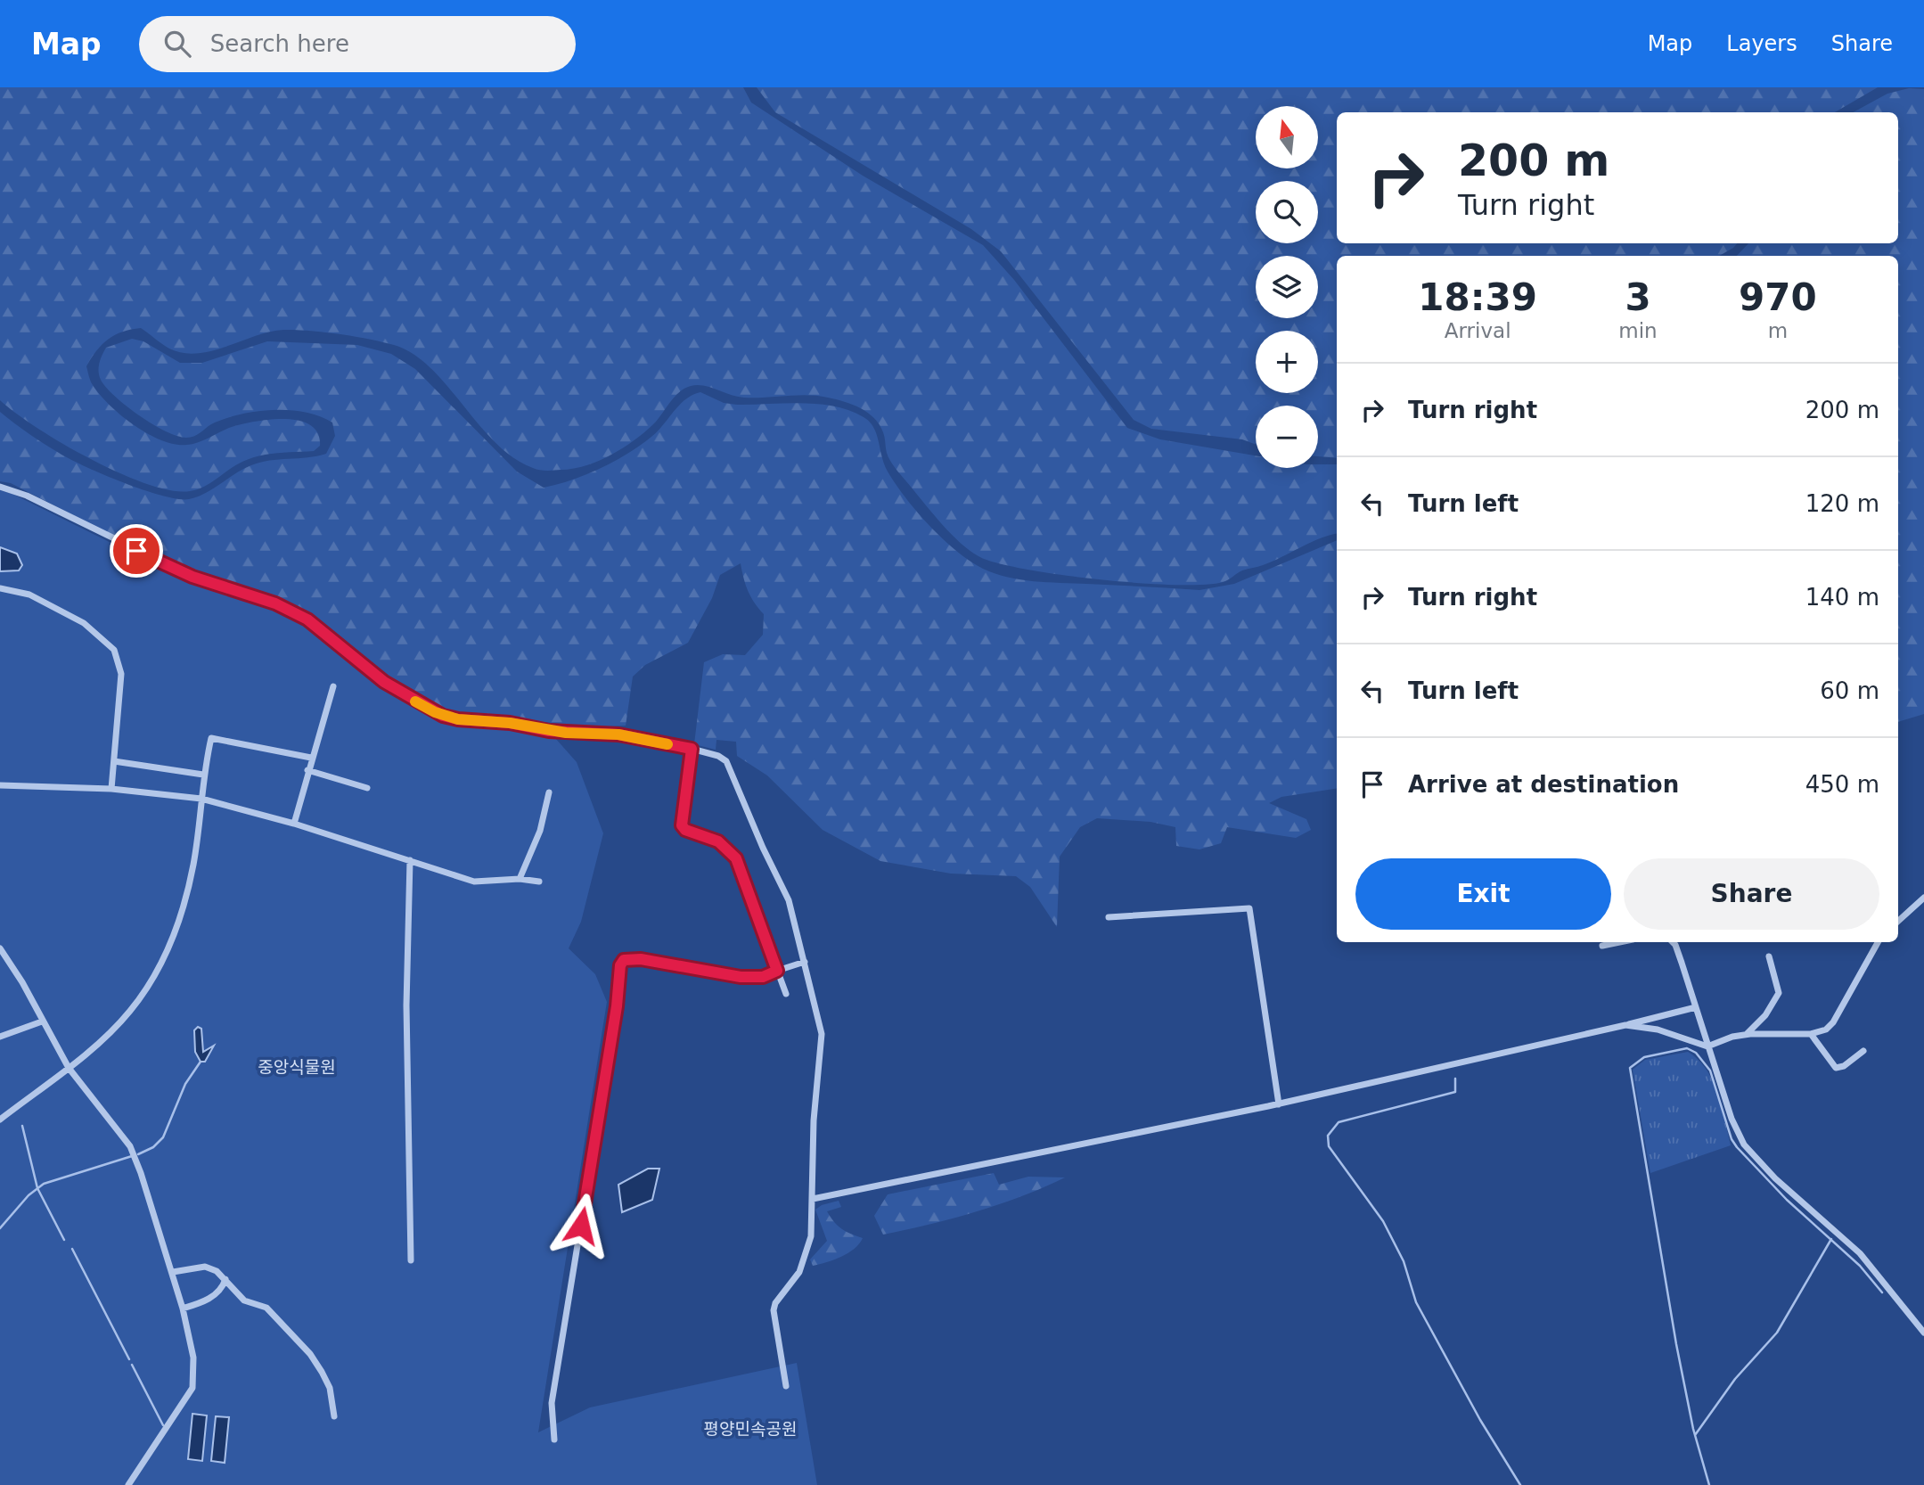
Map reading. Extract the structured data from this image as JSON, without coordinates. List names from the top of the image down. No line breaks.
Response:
{"parks":["중앙식물원","평양민속공원"],"north":"top","page":{"header":"Map","search":"Search here","nav":["Map","Layers","Share"],"map_buttons":["+","−"],"turn":["200 m","Turn right"],"eta":["18:39","Arrival","3","min","970","m"],"list":[{"name":"Turn right","value":"200 m"},{"name":"Turn left","value":"120 m"},{"name":"Turn right","value":"140 m"},{"name":"Turn left","value":"60 m"},{"name":"Arrive at destination","value":"450 m"}],"buttons":["Exit","Share"]}}
